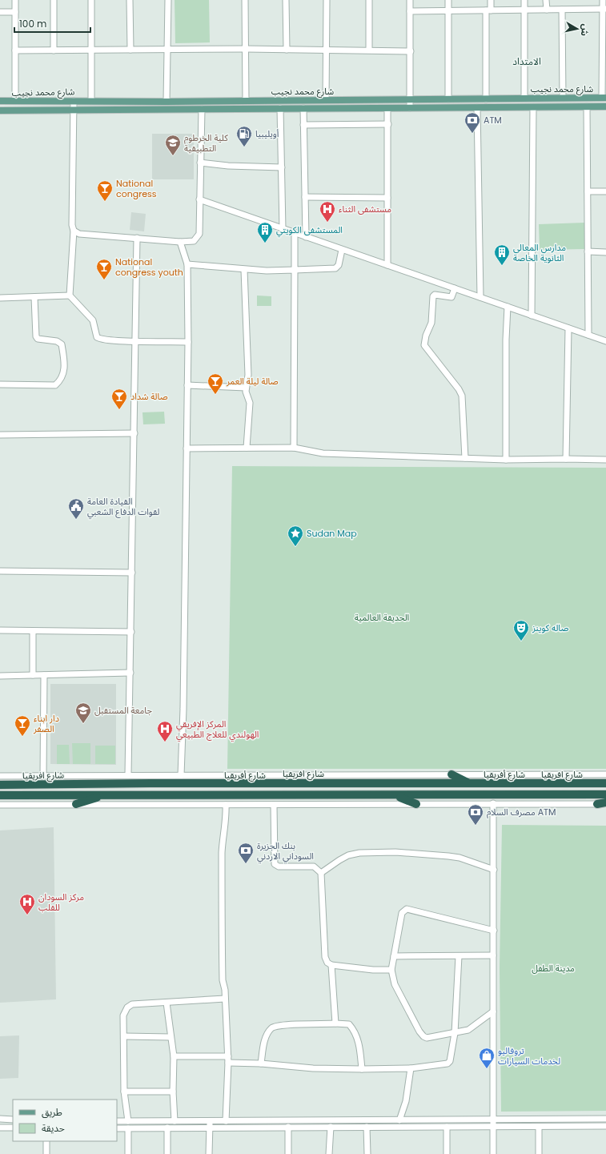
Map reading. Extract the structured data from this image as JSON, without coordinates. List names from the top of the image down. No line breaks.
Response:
{"streets":{"highway":["شارع افريقيا"],"main road":["شارع محمد نجيب"],"street":["شارع أفريقيا"]},"crossings":[["شارع افريقيا","شارع أفريقيا"]],"districts":["الامتداد"],"parks":["الحديقة العالمية","مدينة الطفل"],"places":{"bank":["ATM","مصرف السلام ATM","بنك الجزيرة السوداني الاردني"],"fuel station":["أويليبيا"],"school or university":["كلية الخرطوم التطبيقية","جامعة المستقبل"],"bar":["National congress","National congress youth","صالة ليلة العمر","صالة شداد","دار ابناء الصفر"],"hospital":["مستشفى الثناء","المركز الإفريقي الهولندي للعلاج الطبيعي","مركز السودان للقلب"],"building":["المستشفى الكويتي","مدارس المعالي الثانوية الخاصة"],"public building":["القيادة العامة لقوات الدفاع الشعبي"],"place":["Sudan Map"],"theatre":["صاله كوينز"],"shop":["تروفاليو لخدمات السيارات"]},"legend":["طريق","حديقة"],"scale_bar":"100 m","north":"right"}
